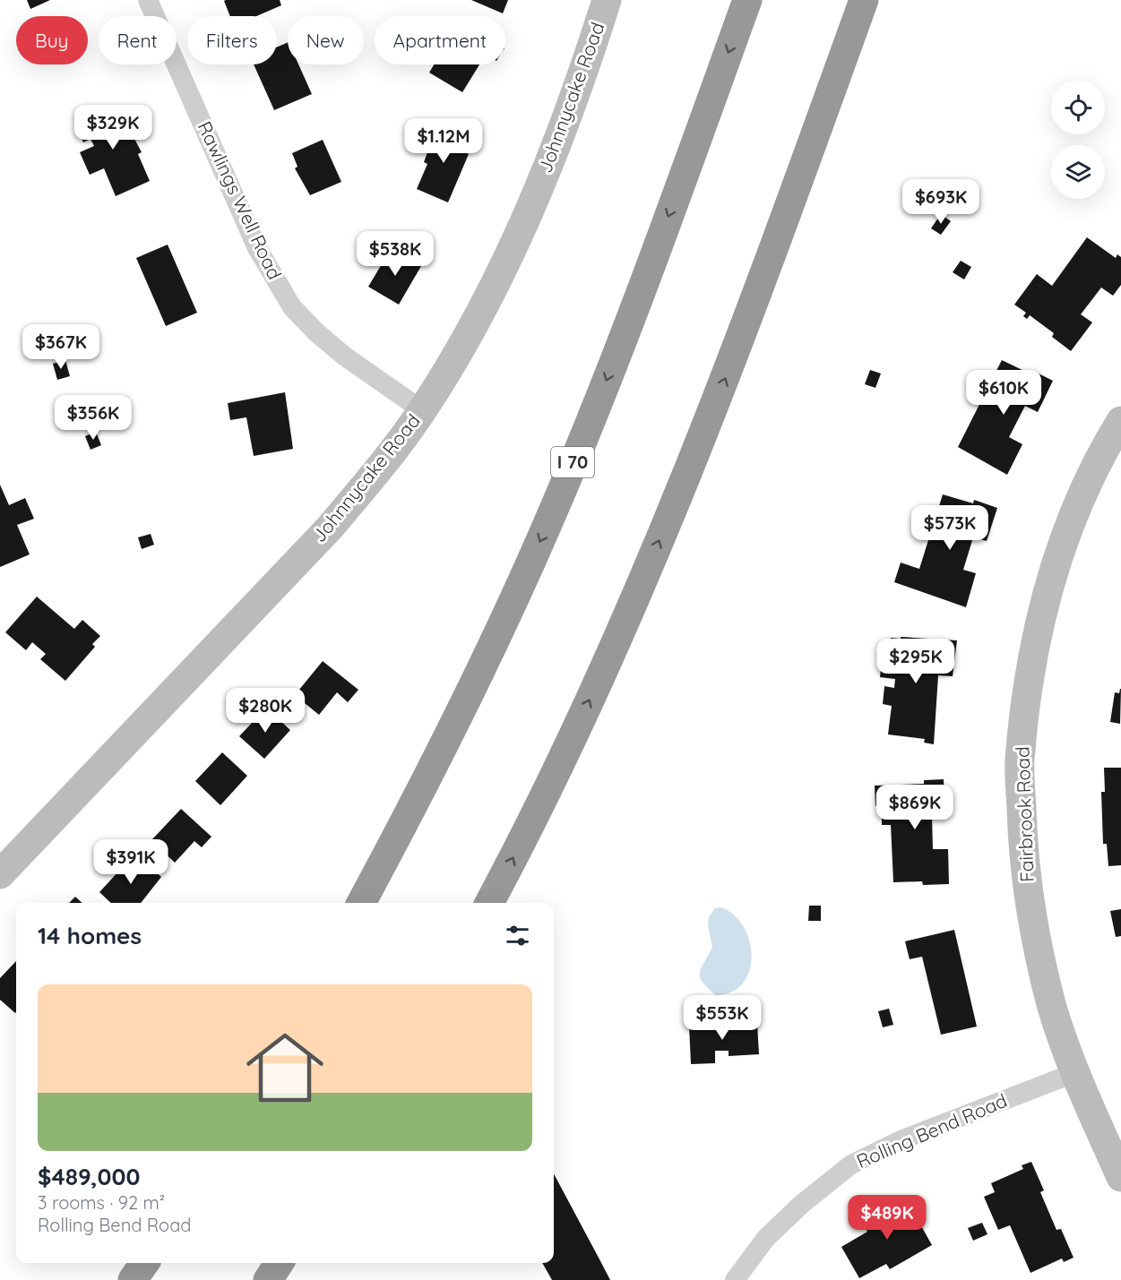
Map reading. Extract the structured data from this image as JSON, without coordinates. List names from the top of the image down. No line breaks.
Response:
{"streets":{"highway":["I 70"],"street":["Johnnycake Road","Rawlings Well Road","Fairbrook Road","Rolling Bend Road"]},"crossings":[["Johnnycake Road","Rawlings Well Road"],["Fairbrook Road","Rolling Bend Road"]],"page":{"chip":["Buy","Rent","Filters","New","Apartment"],"price":["$329K","$1.12M","$693K","$538K","$367K","$610K","$356K","$573K","$295K","$280K","$869K","$391K","$553K","$489K"],"heading":"14 homes","list":[{"name":"$489,000","note":"3 rooms · 92 m² · Rolling Bend Road"}]}}
